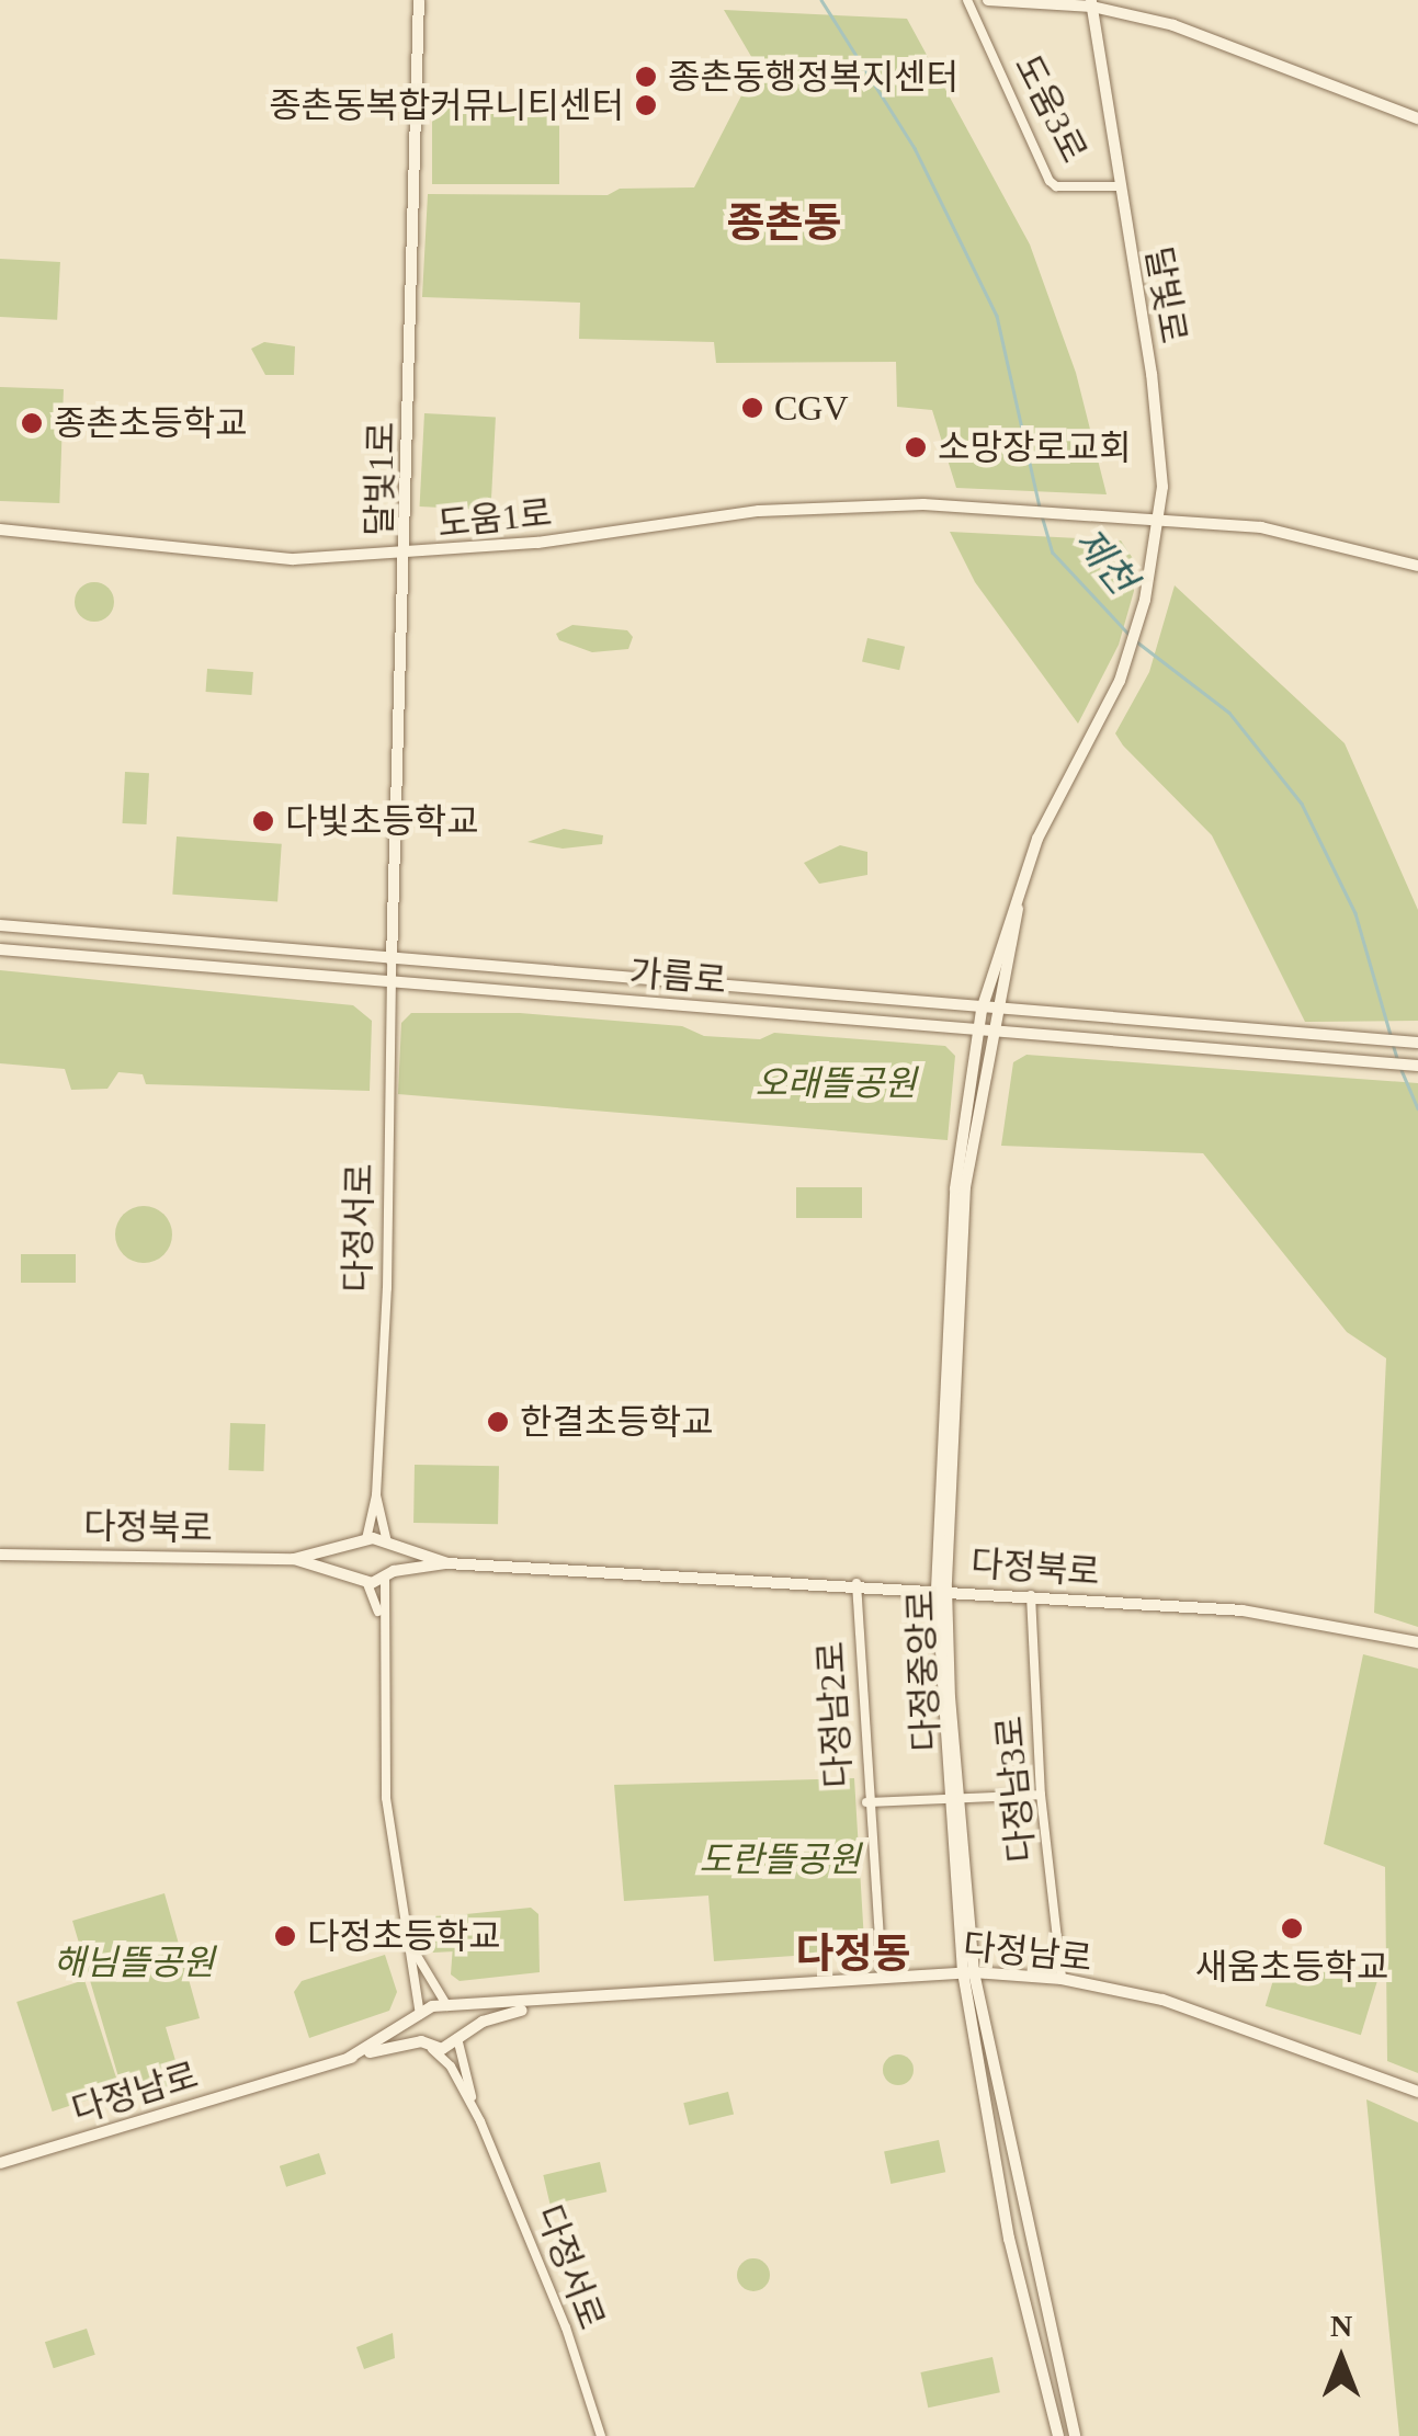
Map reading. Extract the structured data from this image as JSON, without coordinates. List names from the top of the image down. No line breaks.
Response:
{"streets":{"street":["도움3로","달빛로","달빛1로","도움1로","가름로","다정서로","다정북로","다정중앙로","다정남2로","다정남3로","다정남로"]},"crossings":[["도움3로","달빛로"],["달빛로","도움1로"],["달빛로","다정중앙로"],["달빛1로","도움1로"],["달빛1로","가름로"],["달빛1로","다정서로"],["가름로","다정서로"],["가름로","다정중앙로"],["다정북로","다정중앙로"],["다정북로","다정남2로"],["다정북로","다정남3로"],["다정중앙로","다정남로"],["다정남2로","다정남로"],["다정남3로","다정남로"]],"districts":["종촌동","다정동"],"water":["제천"],"parks":["오래뜰공원","도란뜰공원","해님뜰공원"],"places":["종촌동행정복지센터","종촌동복합커뮤니티센터","CGV","종촌초등학교","소망장로교회","다빛초등학교","한결초등학교","새움초등학교","다정초등학교"],"north":"top"}
